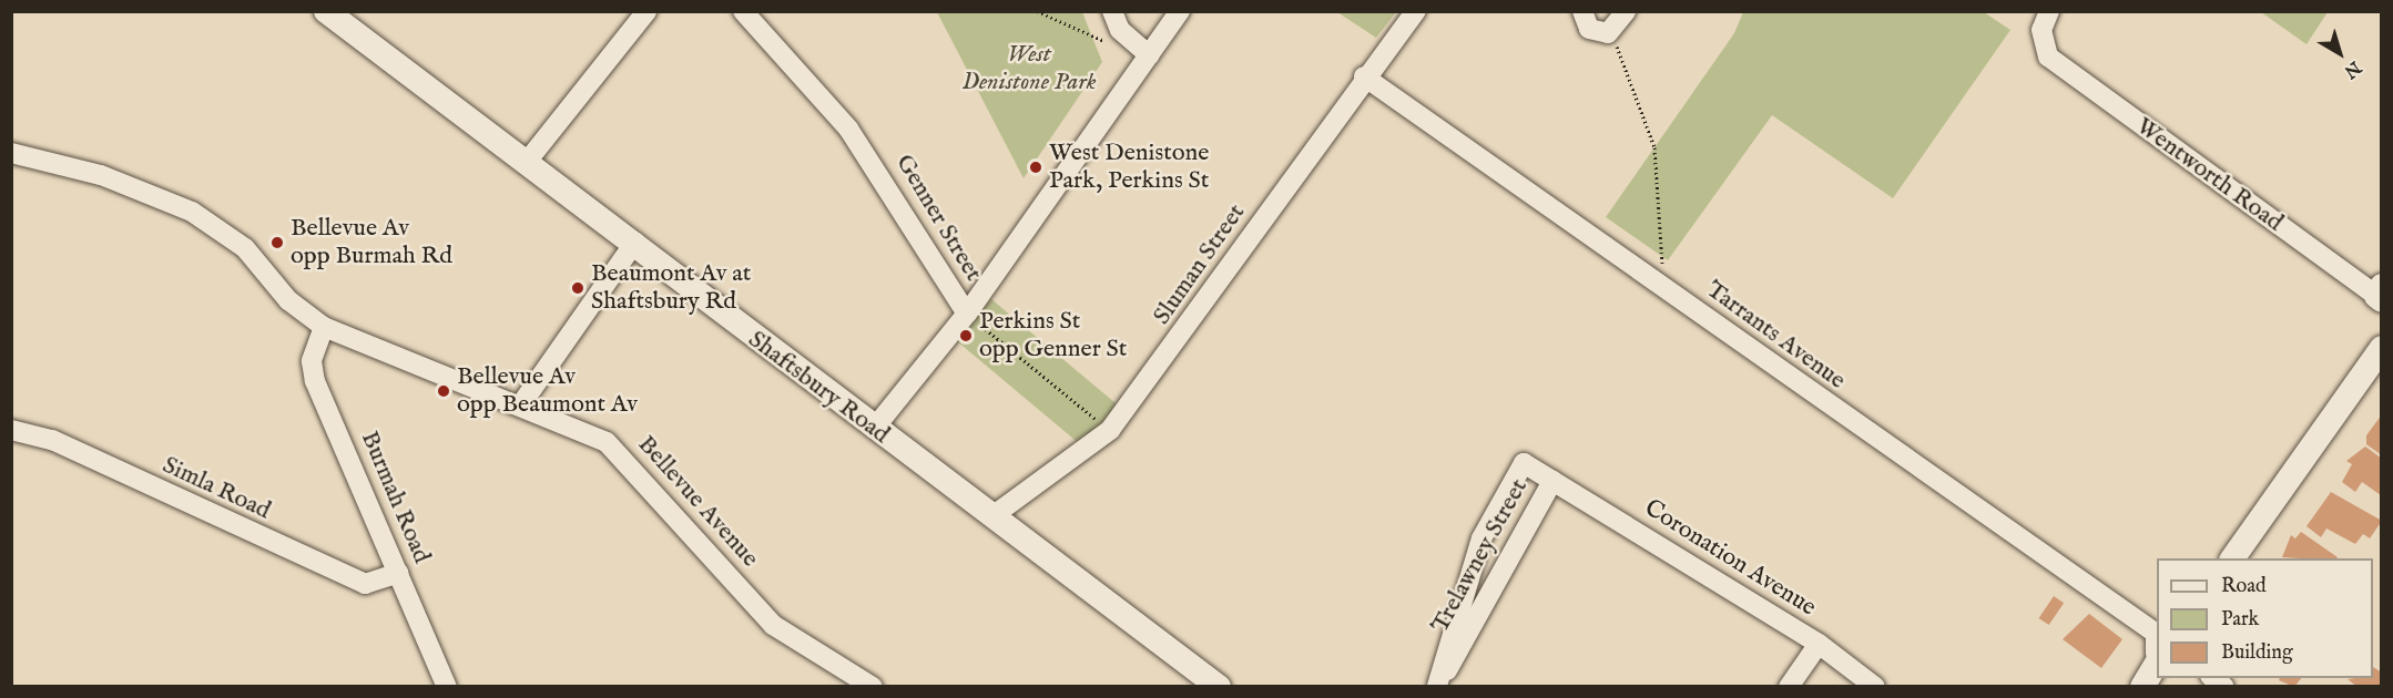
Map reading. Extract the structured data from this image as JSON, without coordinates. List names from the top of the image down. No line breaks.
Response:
{"streets":{"street":["Wentworth Road","Genner Street","Sluman Street","Tarrants Avenue","Shaftsbury Road","Simla Road","Burmah Road","Bellevue Avenue","Trelawney Street","Coronation Avenue"]},"crossings":[["Genner Street","Sluman Street"],["Sluman Street","Tarrants Avenue"],["Sluman Street","Shaftsbury Road"],["Simla Road","Burmah Road"],["Burmah Road","Bellevue Avenue"],["Trelawney Street","Coronation Avenue"]],"parks":["West Denistone Park"],"places":["West Denistone Park, Perkins St","Bellevue Av opp Burmah Rd","Beaumont Av at Shaftsbury Rd","Perkins St opp Genner St","Bellevue Av opp Beaumont Av"],"legend":["Road","Park","Building"],"north":"bottom right"}
